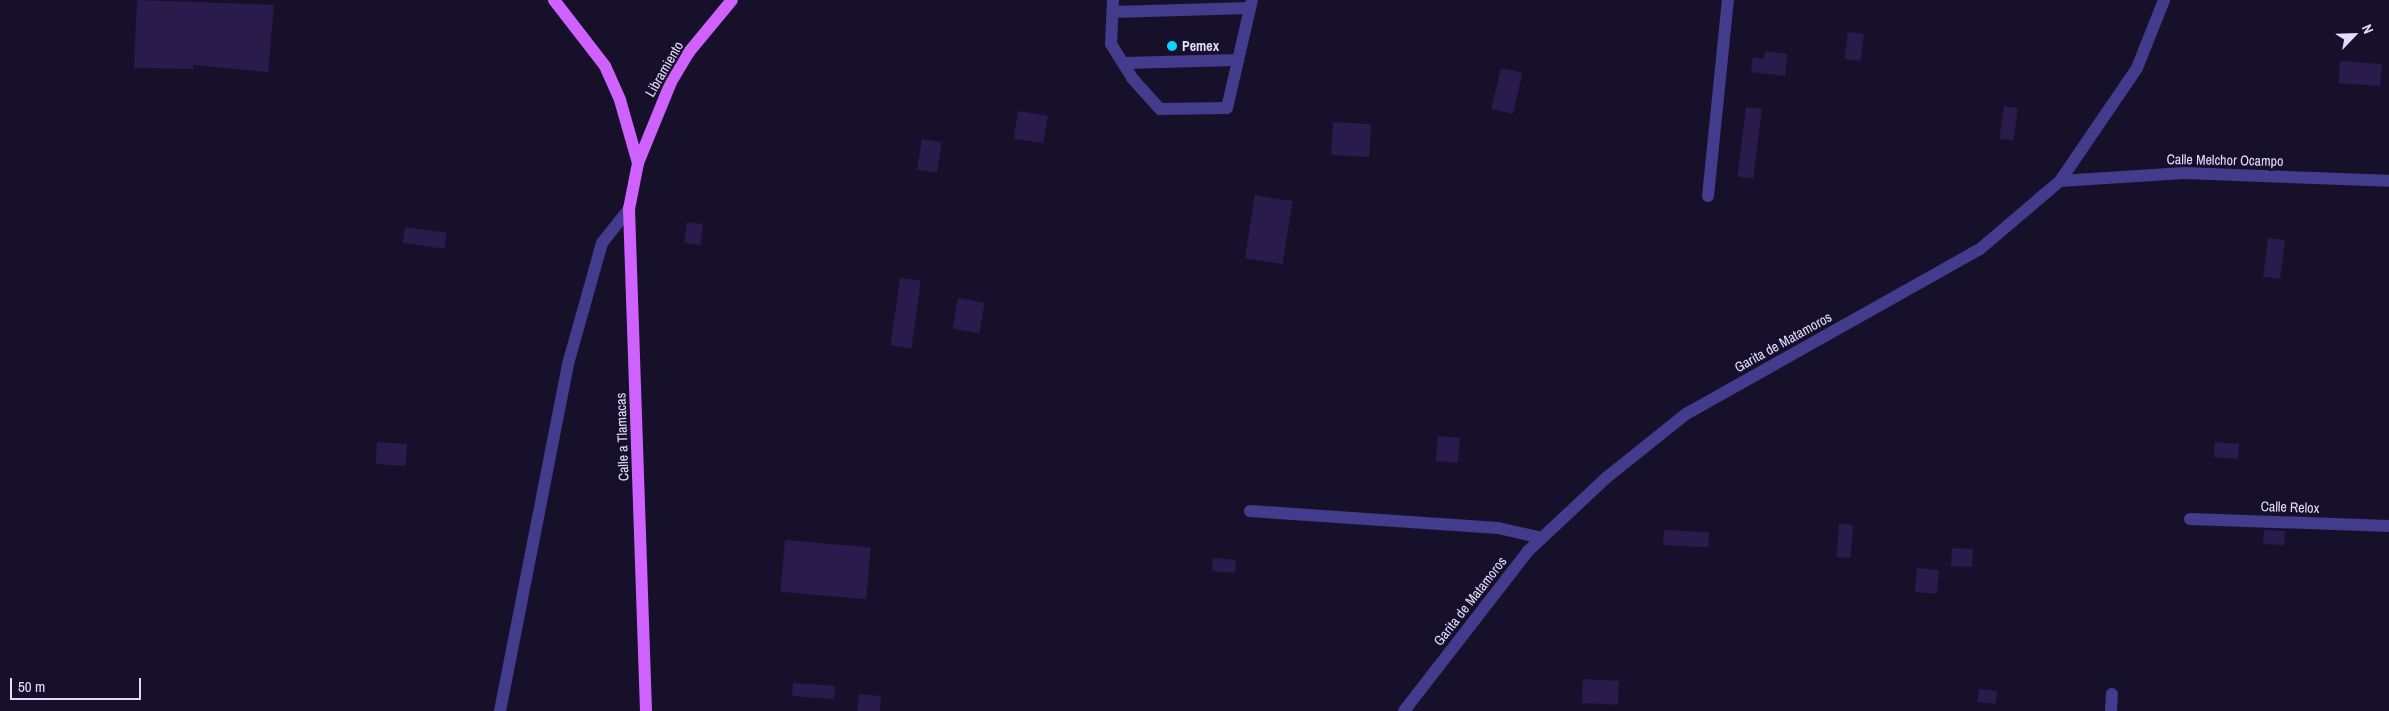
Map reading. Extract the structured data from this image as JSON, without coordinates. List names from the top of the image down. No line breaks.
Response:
{"streets":{"main road":["Libramiento","Calle a Tlamacas"],"street":["Calle Melchor Ocampo","Garita de Matamoros","Calle Relox"]},"crossings":[["Libramiento","Calle a Tlamacas"],["Calle Melchor Ocampo","Garita de Matamoros"]],"places":["Pemex"],"scale_bar":"50 m","north":"top right"}
